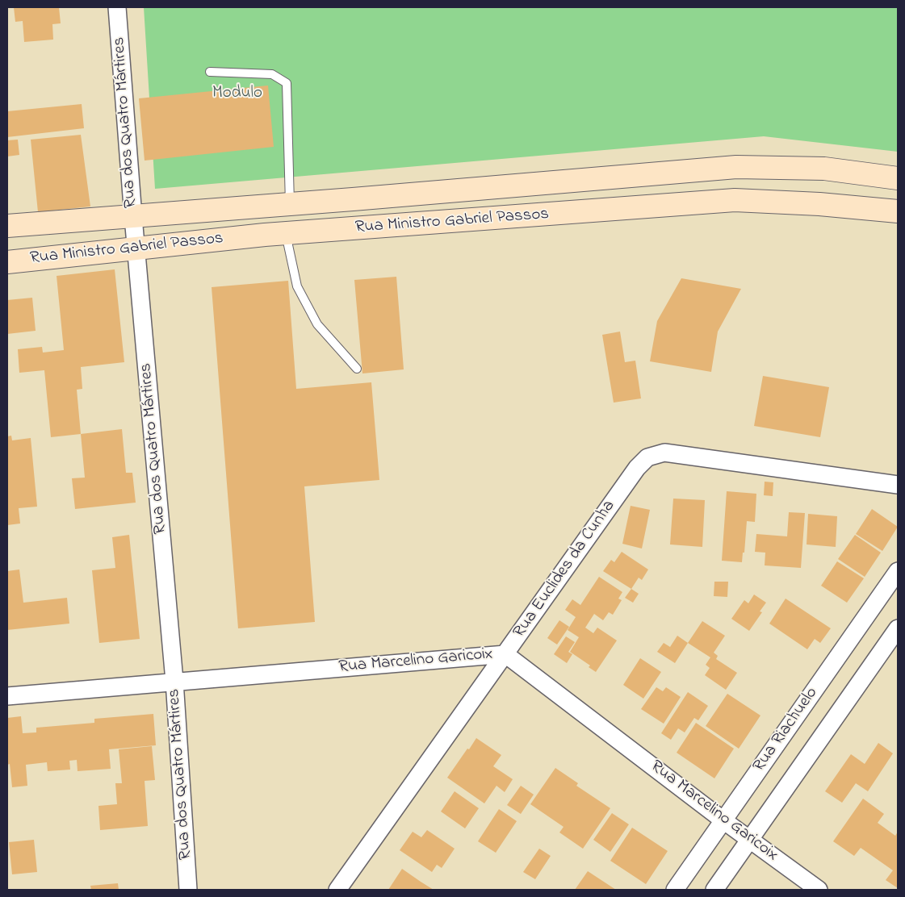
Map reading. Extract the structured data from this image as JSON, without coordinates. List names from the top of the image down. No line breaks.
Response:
{"streets":{"main road":["Rua Ministro Gabriel Passos"],"street":["Rua dos Quatro Mártires","Rua Euclides da Cunha","Rua Marcelino Garicoix","Rua Riachuelo"]},"crossings":[["Rua dos Quatro Mártires","Rua Ministro Gabriel Passos"],["Rua dos Quatro Mártires","Rua Marcelino Garicoix"],["Rua Euclides da Cunha","Rua Marcelino Garicoix"],["Rua Marcelino Garicoix","Rua Riachuelo"]],"parks":["Modulo"]}
